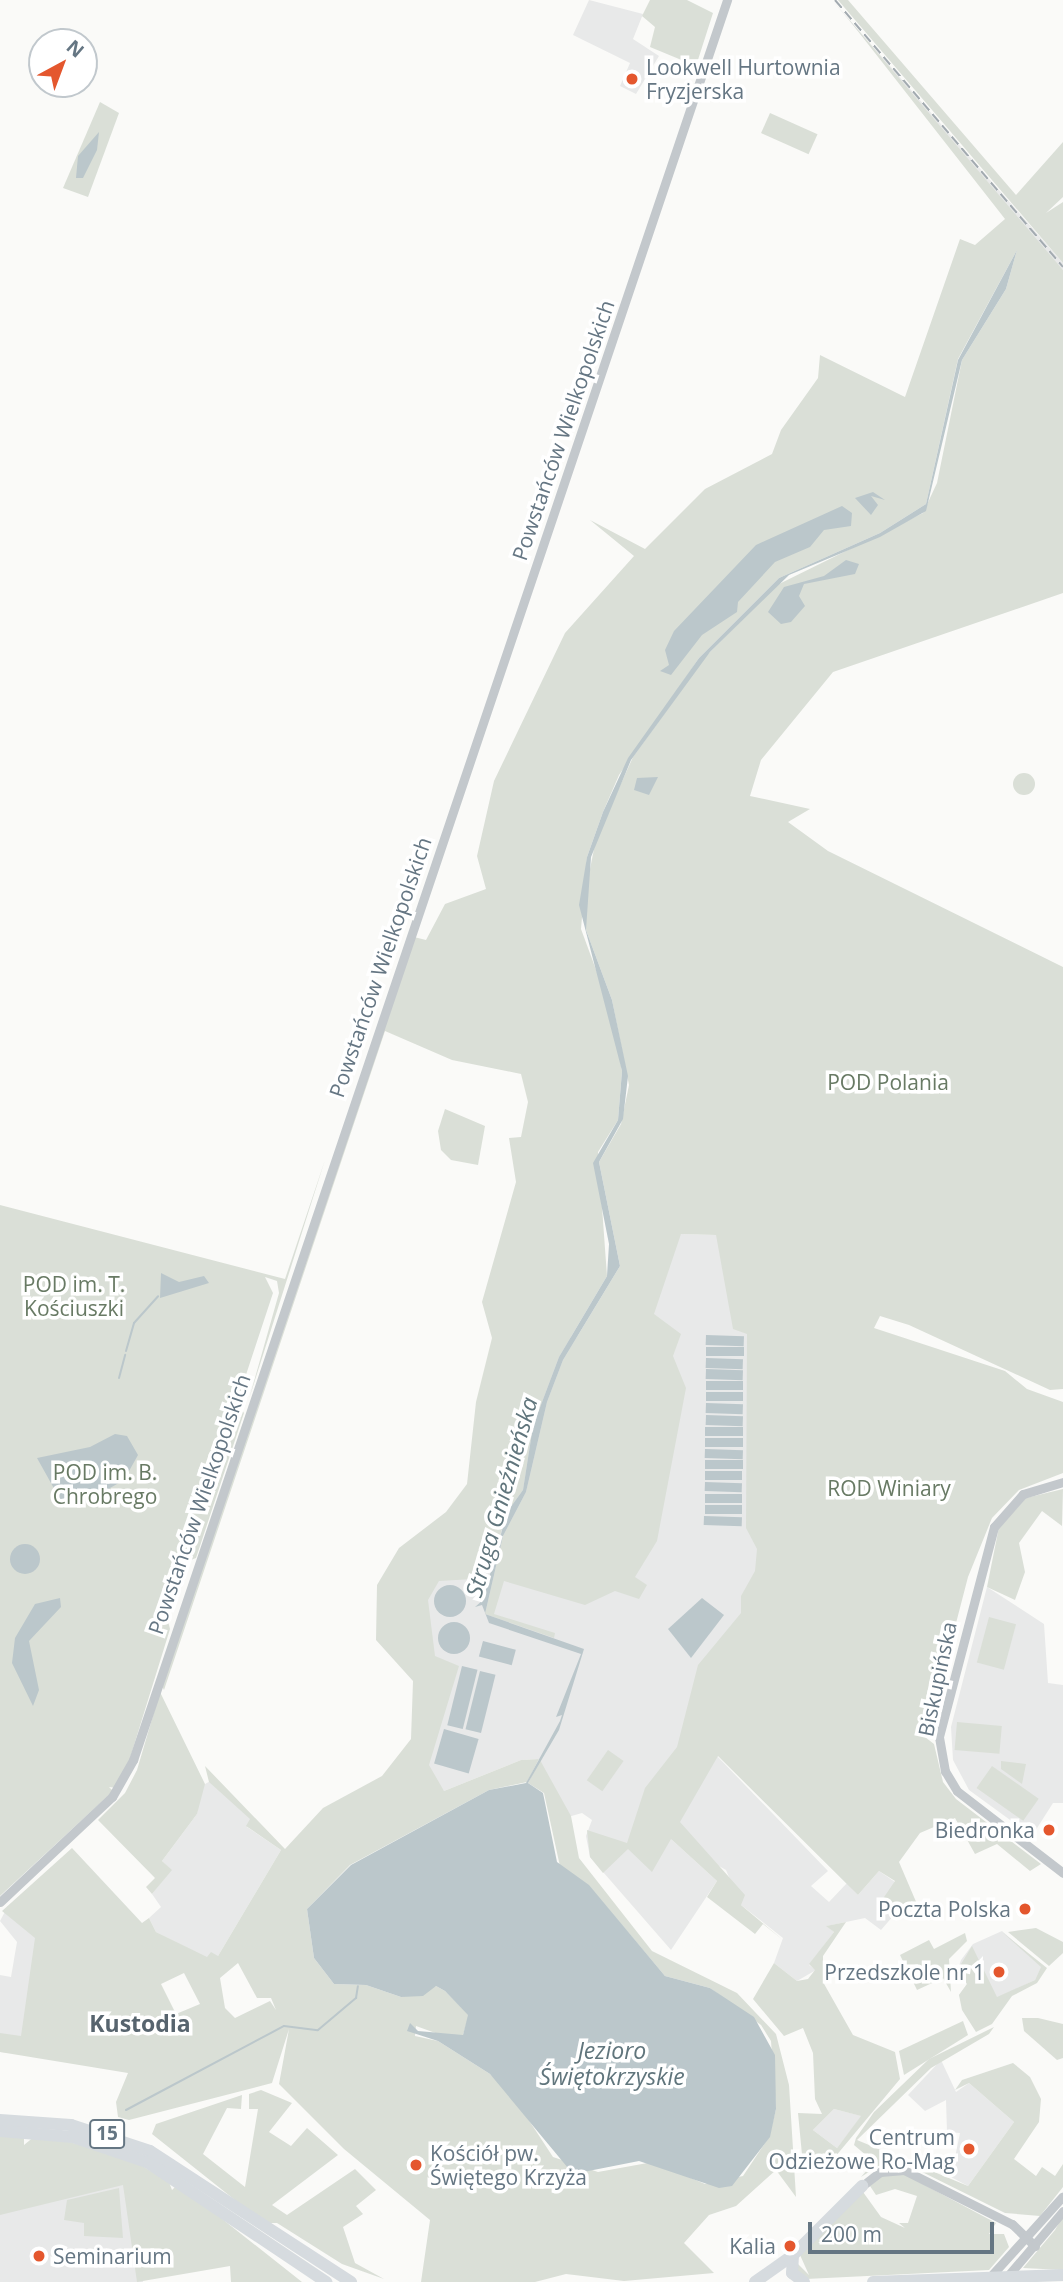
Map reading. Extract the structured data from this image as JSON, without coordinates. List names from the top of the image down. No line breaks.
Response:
{"streets":{"main road":["15"],"street":["Powstańców Wielkopolskich","Biskupińska"]},"districts":["Kustodia"],"water":["Struga Gnieźnieńska","Jezioro Świętokrzyskie"],"parks":["POD Polania","POD im. T. Kościuszki","POD im. B. Chrobrego","ROD Winiary"],"places":["Lookwell Hurtownia Fryzjerska","Biedronka","Poczta Polska","Przedszkole nr 1","Centrum Odzieżowe Ro-Mag","Kościół pw. Świętego Krzyża","Kalia","Seminarium"],"scale_bar":"200 m","north":"top right"}
